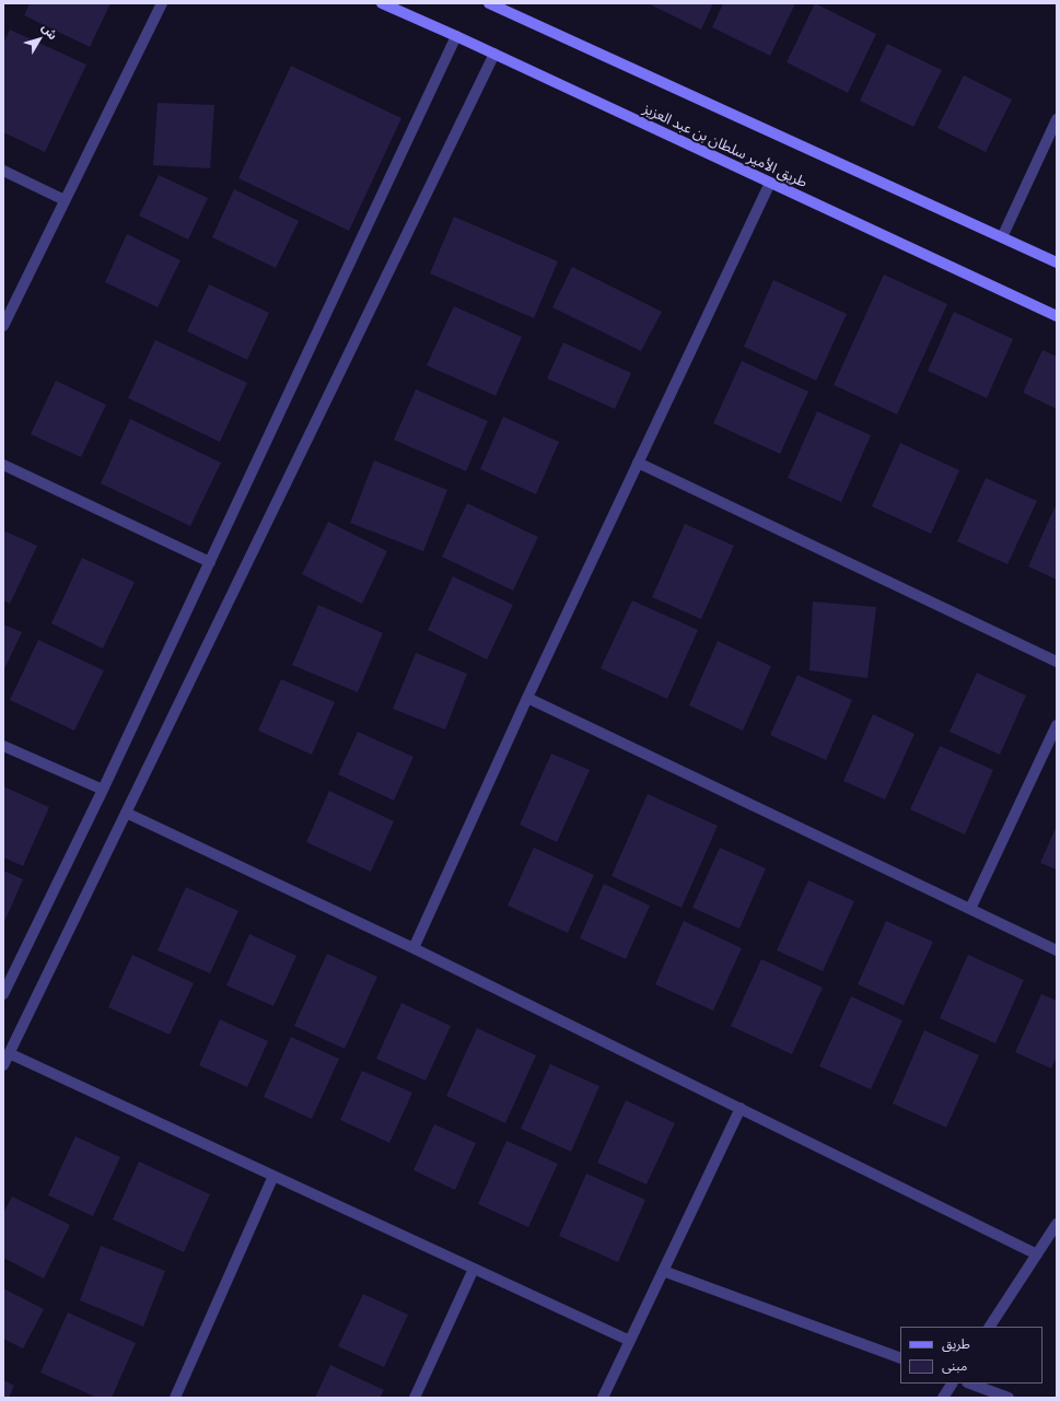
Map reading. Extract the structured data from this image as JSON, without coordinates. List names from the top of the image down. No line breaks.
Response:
{"streets":{"main road":["طريق الأمير سلطان بن عبد العزيز"]},"legend":["طريق","مبنى"],"north":"top right"}
